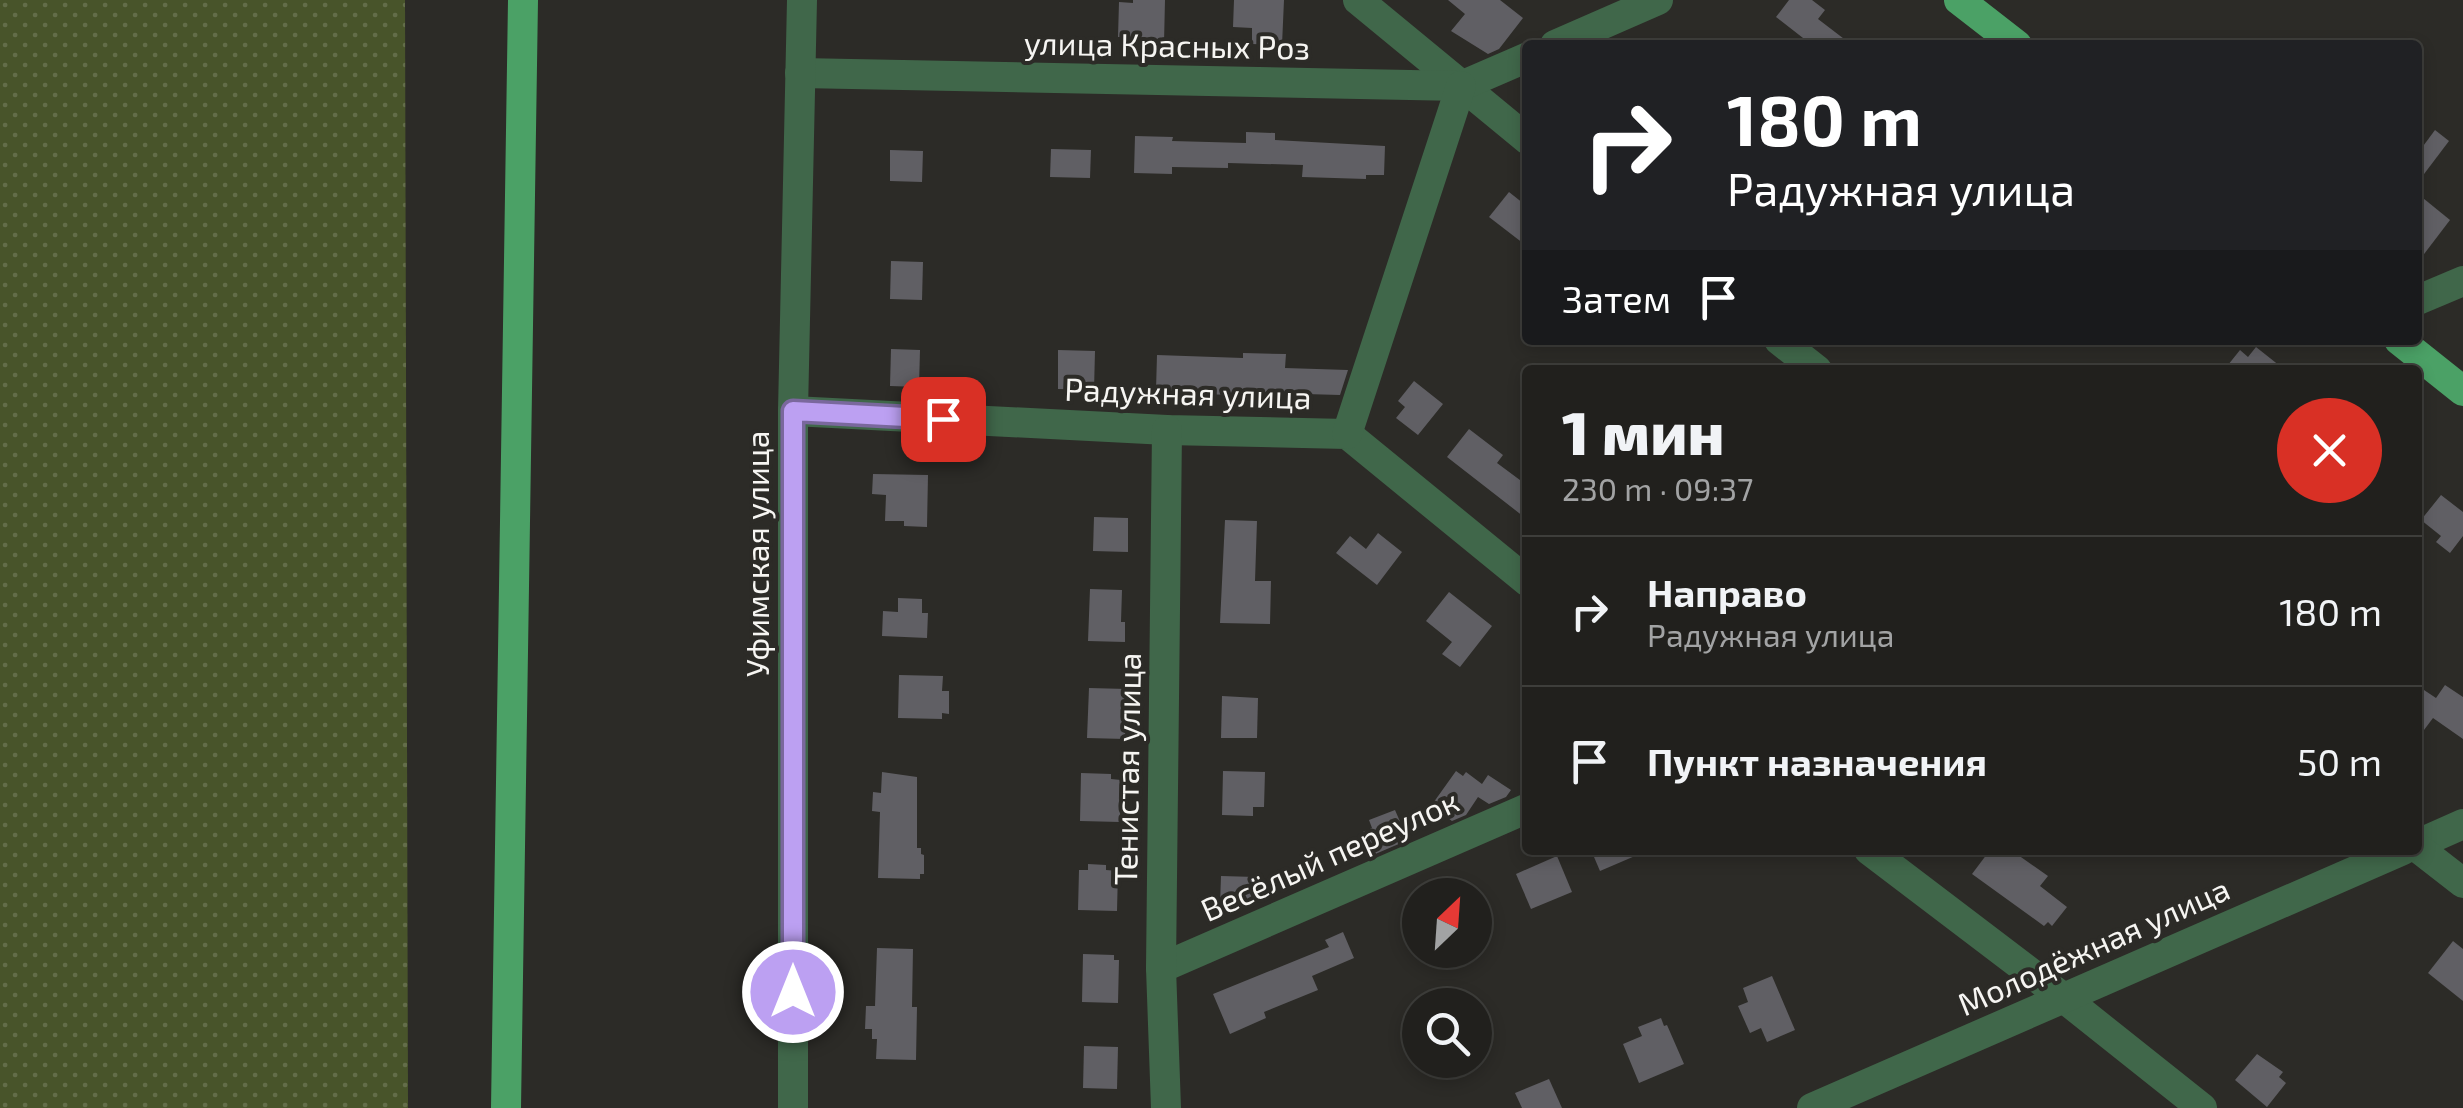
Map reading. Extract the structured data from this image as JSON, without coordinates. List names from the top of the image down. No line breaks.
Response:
{"streets":{"street":["улица Красных Роз","Радужная улица","Уфимская улица","Тенистая улица","Весёлый переулок","Молодёжная улица"]},"crossings":[["улица Красных Роз","Уфимская улица"],["Радужная улица","Уфимская улица"],["Радужная улица","Тенистая улица"],["Тенистая улица","Весёлый переулок"]],"north":"top right","page":{"turn":["180 m","Радужная улица"],"then":"Затем","heading":["1 мин","230 m · 09:37"],"list":[{"name":"Направо","note":"Радужная улица","value":"180 m"},{"name":"Пункт назначения","value":"50 m"}]}}
